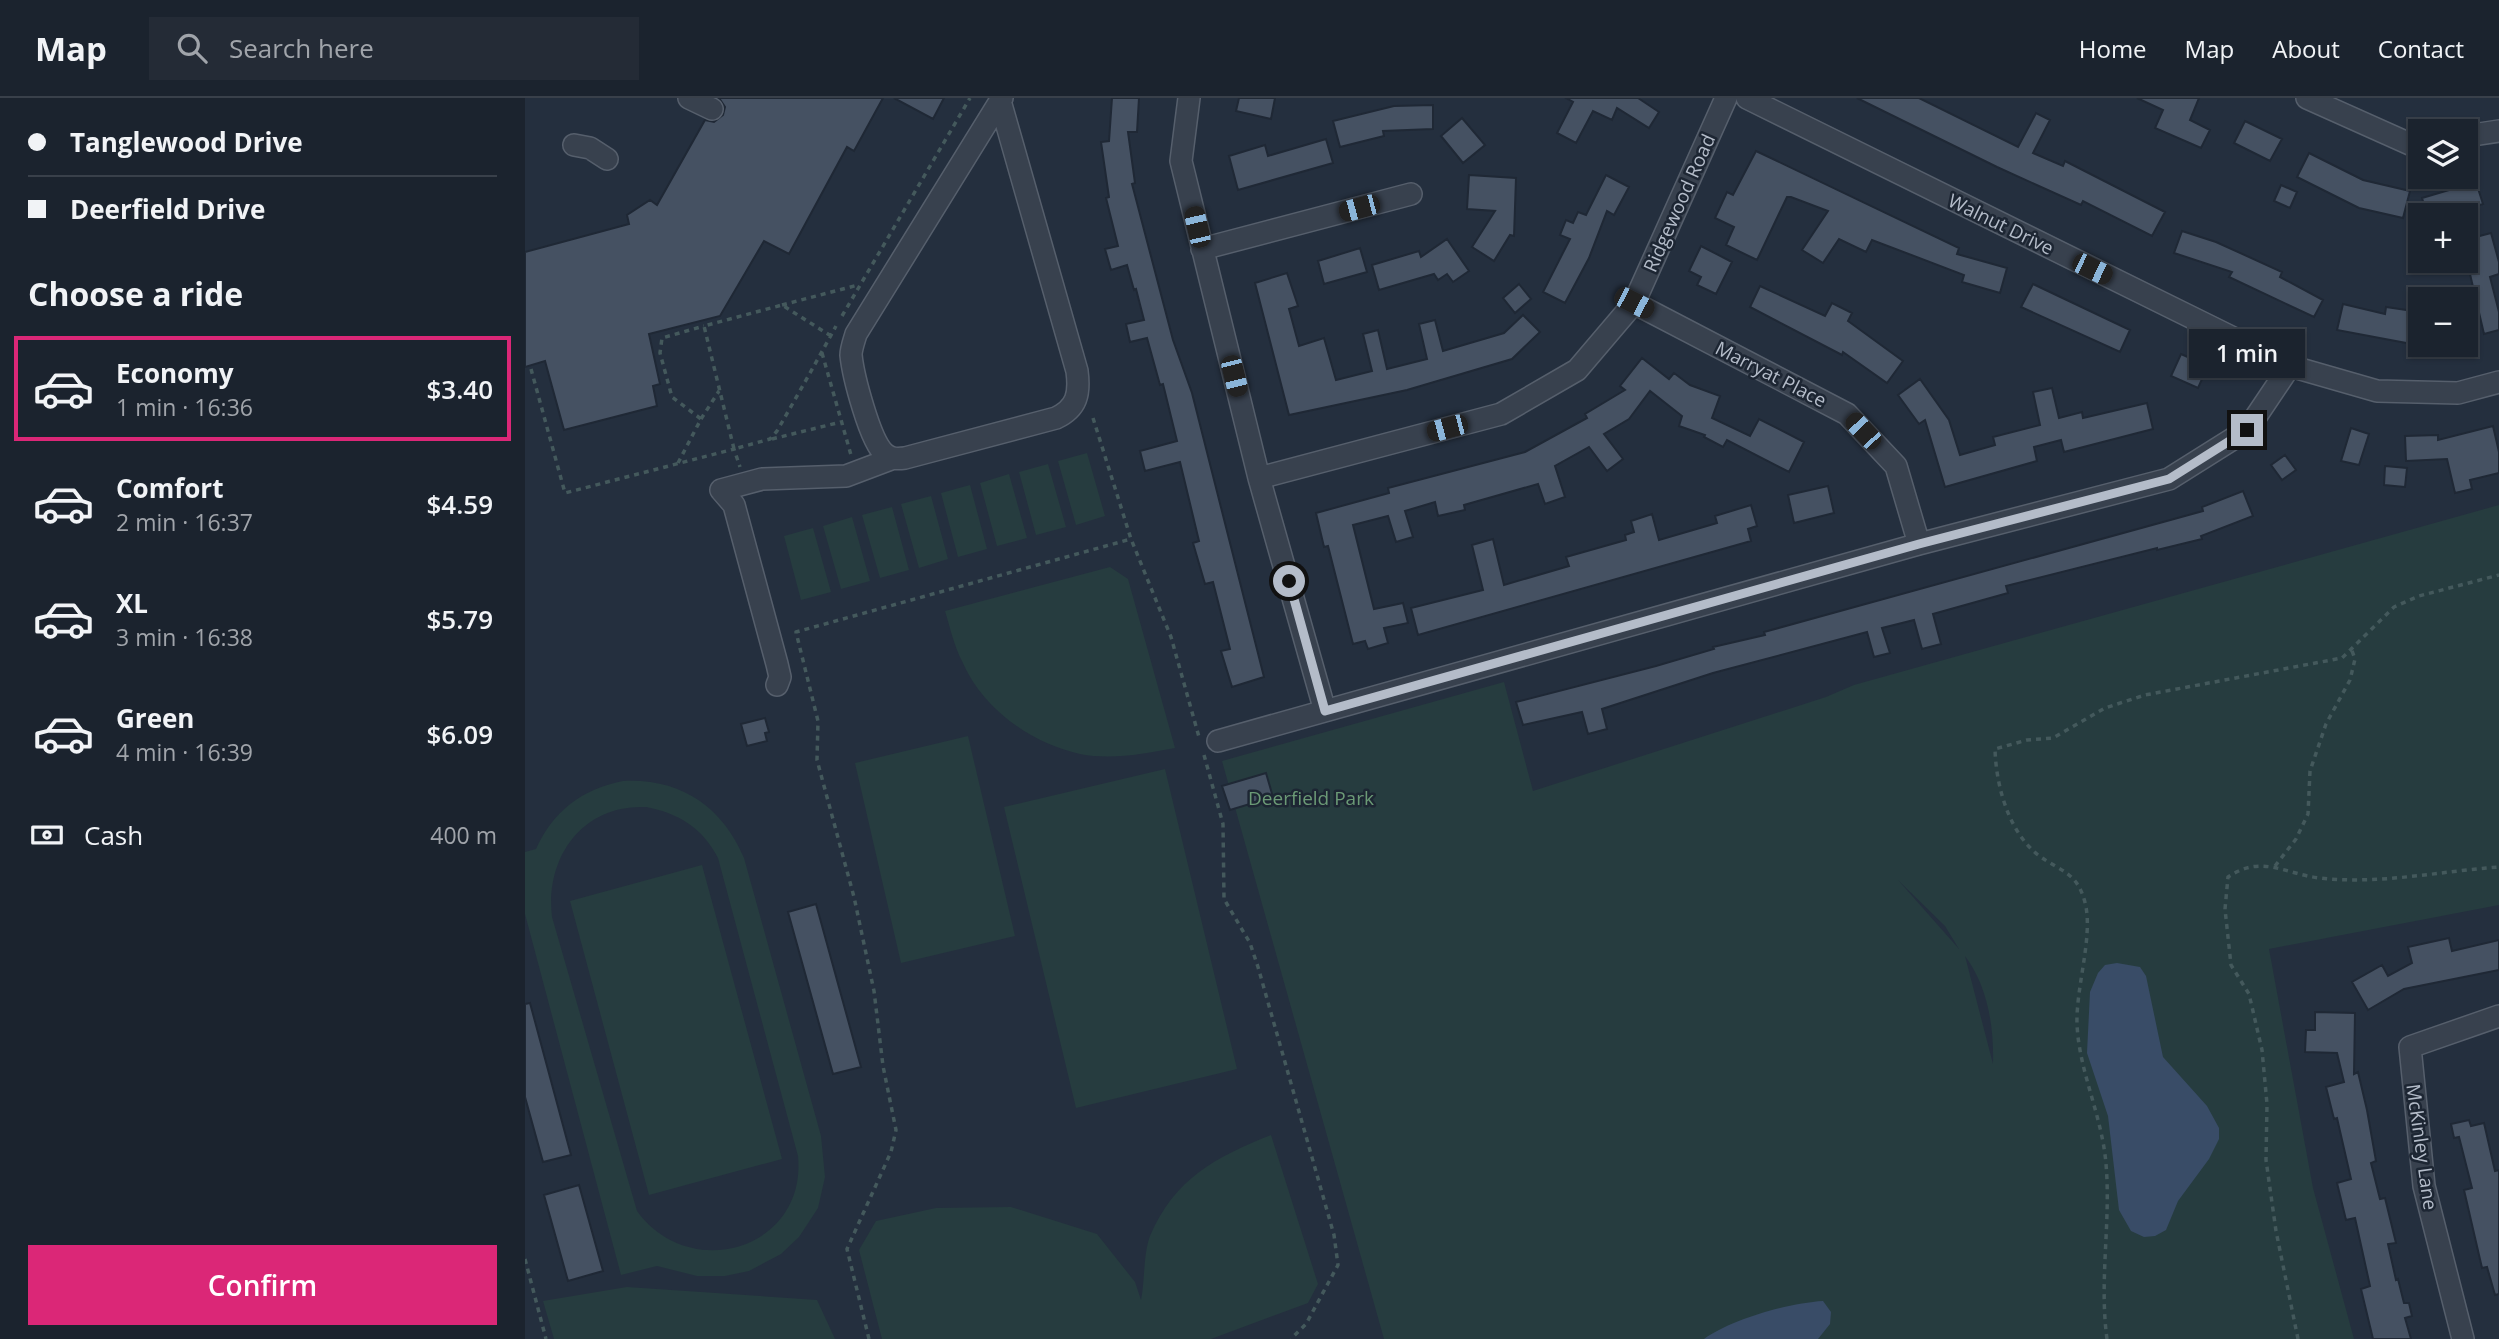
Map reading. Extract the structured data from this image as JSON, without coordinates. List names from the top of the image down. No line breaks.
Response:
{"streets":{"street":["Ridgewood Road","Walnut Drive","Marryat Place","McKinley Lane"]},"crossings":[["Ridgewood Road","Marryat Place"]],"parks":["Deerfield Park"],"page":{"header":"Map","search":"Search here","nav":["Home","Map","About","Contact"],"banner":["Tanglewood Drive","Deerfield Drive"],"map_buttons":["+","−"],"heading":"Choose a ride","bubble":"1 min","list":[{"name":"Economy","note":"1 min · 16:36","value":"$3.40"},{"name":"Comfort","note":"2 min · 16:37","value":"$4.59"},{"name":"XL","note":"3 min · 16:38","value":"$5.79"},{"name":"Green","note":"4 min · 16:39","value":"$6.09"}],"pay":["Cash","400 m"],"buttons":"Confirm"}}
